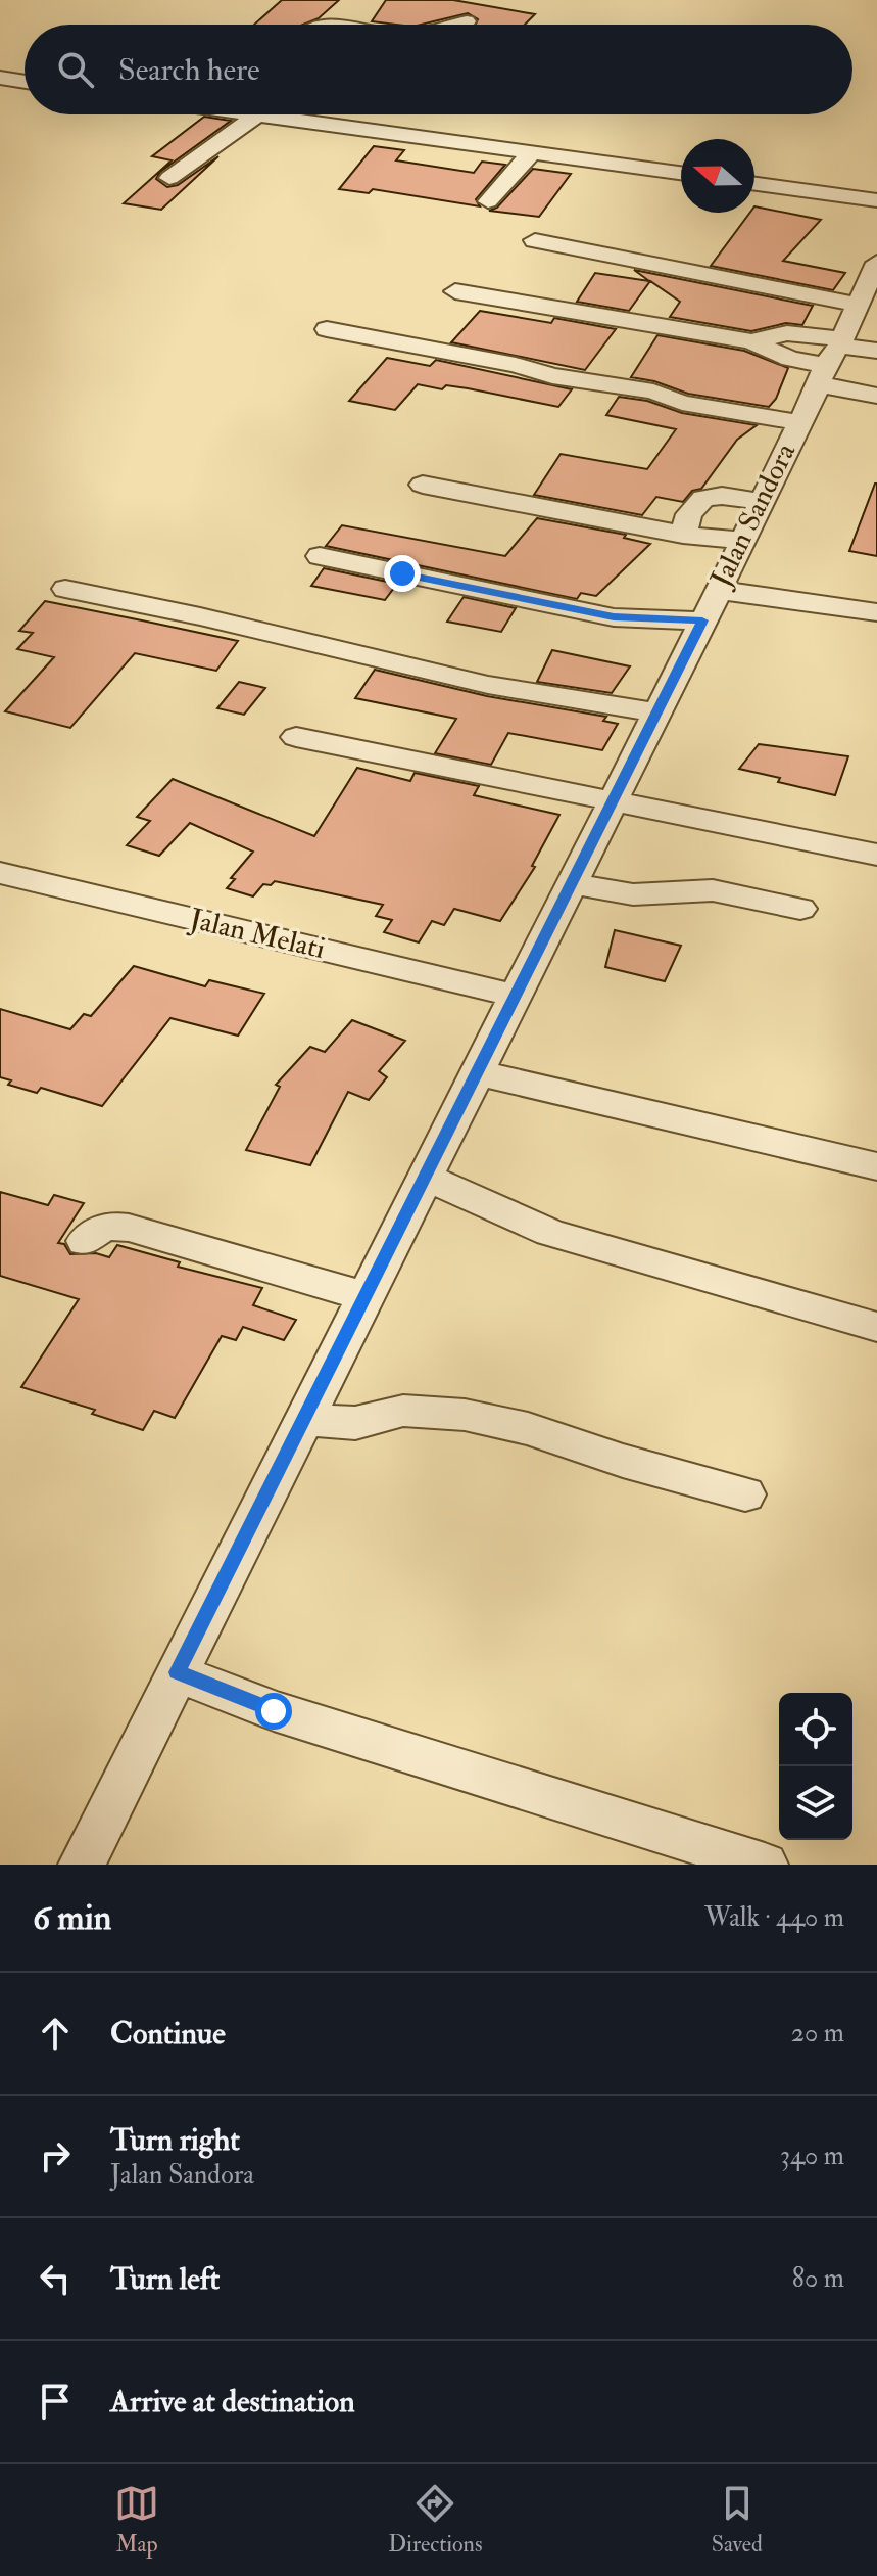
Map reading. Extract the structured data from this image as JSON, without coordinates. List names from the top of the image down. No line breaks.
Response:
{"streets":{"street":["Jalan Sandora","Jalan Melati"]},"crossings":[["Jalan Sandora","Jalan Melati"]],"north":"left","page":{"search":"Search here","heading":["6 min","Walk · 440 m"],"list":[["Continue","20 m"],["Turn right","Jalan Sandora","340 m"],["Turn left","80 m"],"Arrive at destination"],"nav":["Map","Directions","Saved"]}}
